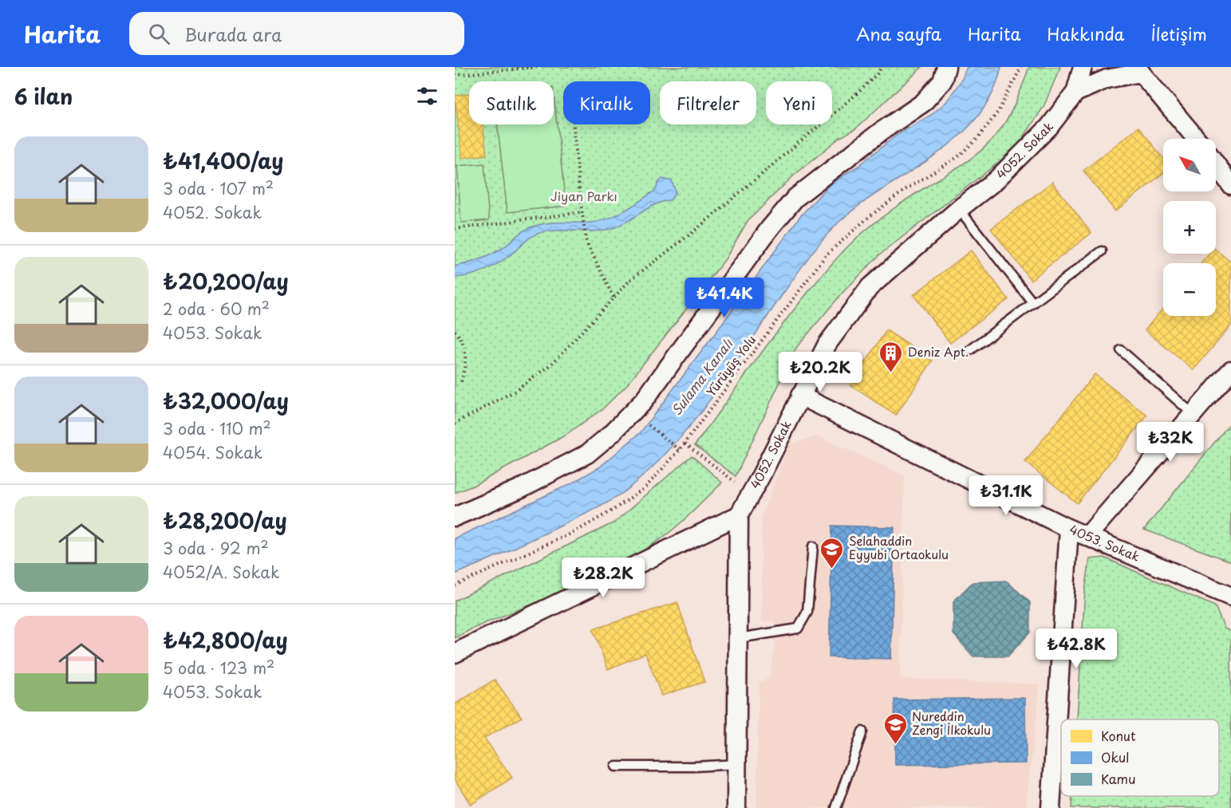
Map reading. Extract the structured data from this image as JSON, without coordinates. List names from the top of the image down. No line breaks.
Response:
{"streets":{"street":["4052. Sokak","4053. Sokak"],"path":["Yürüyüş Yolu"]},"crossings":[["4052. Sokak","4053. Sokak"]],"water":["Sulama Kanalı"],"parks":["Jiyan Parkı"],"places":{"building":["Deniz Apt."],"school or university":["Selahaddin Eyyubi Ortaokulu","Nureddin Zengi İlkokulu"]},"legend":["Konut","Okul","Kamu"],"north":"top left","page":{"header":"Harita","search":"Burada ara","nav":["Ana sayfa","Harita","Hakkında","İletişim"],"heading":"6 ilan","chip":["Satılık","Kiralık","Filtreler","Yeni"],"list":[{"name":"₺41,400/ay","note":"3 oda · 107 m² · 4052. Sokak"},{"name":"₺20,200/ay","note":"2 oda · 60 m² · 4053. Sokak"},{"name":"₺32,000/ay","note":"3 oda · 110 m² · 4054. Sokak"},{"name":"₺28,200/ay","note":"3 oda · 92 m² · 4052/A. Sokak"},{"name":"₺42,800/ay","note":"5 oda · 123 m² · 4053. Sokak"}],"map_buttons":["+","−"],"price":["₺41.4K","₺20.2K","₺32K","₺31.1K","₺28.2K","₺42.8K"]}}
